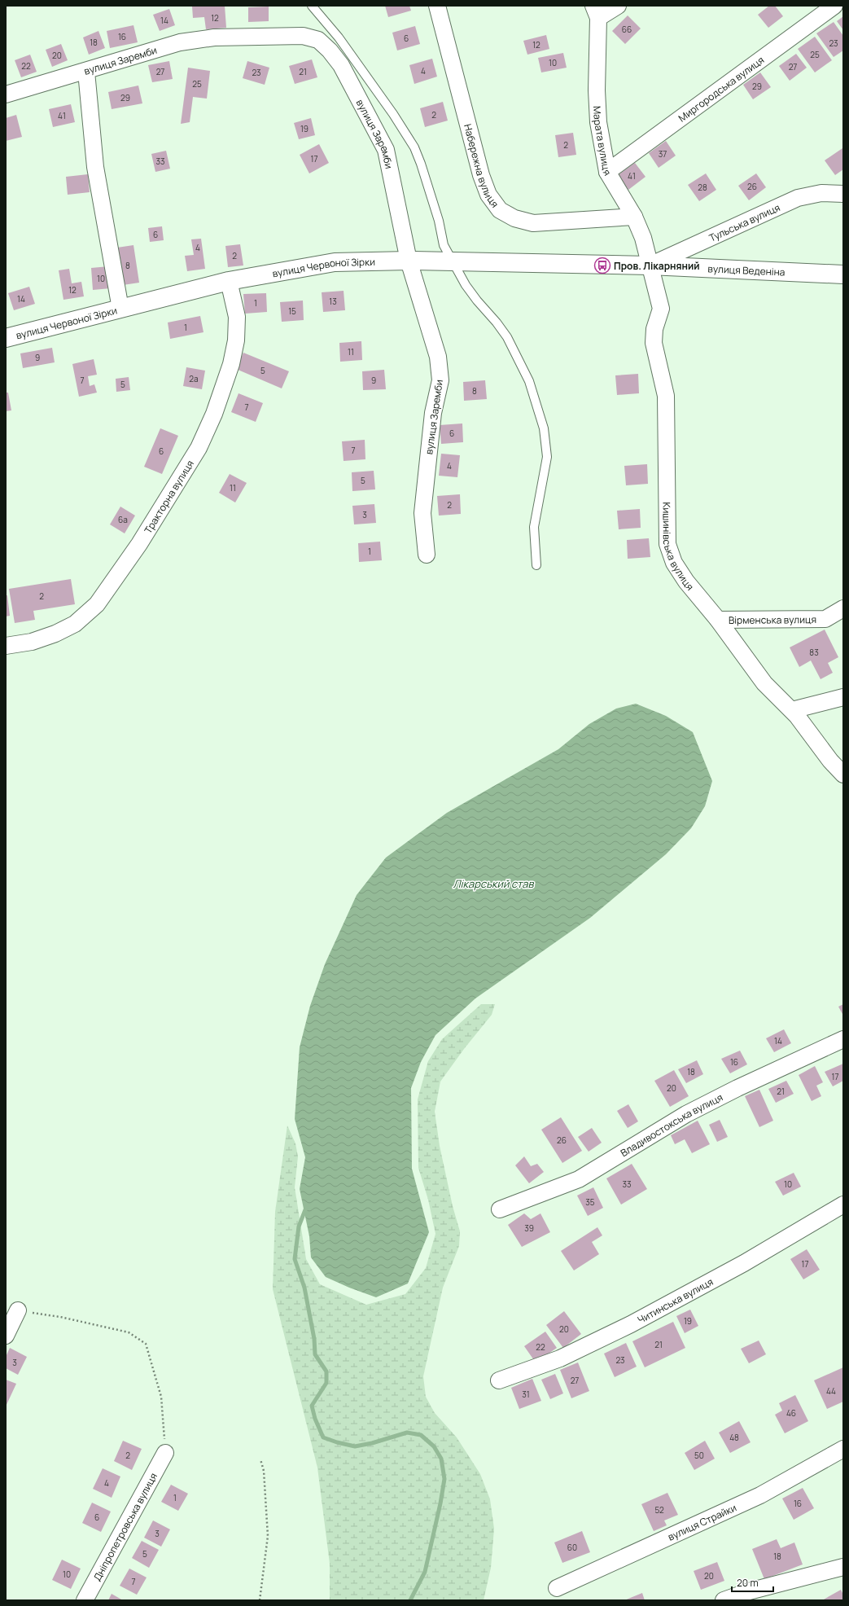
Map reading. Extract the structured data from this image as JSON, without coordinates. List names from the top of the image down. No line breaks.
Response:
{"streets":{"street":["вулиця Заремби","Миргородська вулиця","Марата вулиця","Набережна вулиця","Тульська вулиця","вулиця Червоної Зірки","вулиця Веденіна","Тракторна вулиця","Кишинівська вулиця","Вірменська вулиця","Владивостокська вулиця","Читинська вулиця","вулиця Страйки","Дніпропетровська вулиця"]},"crossings":[["вулиця Заремби","вулиця Червоної Зірки"],["Миргородська вулиця","Марата вулиця"],["Марата вулиця","Набережна вулиця"],["Марата вулиця","Тульська вулиця"],["Марата вулиця","вулиця Червоної Зірки"],["Марата вулиця","вулиця Веденіна"],["Марата вулиця","Кишинівська вулиця"],["Тульська вулиця","вулиця Червоної Зірки"],["Тульська вулиця","вулиця Веденіна"],["Тульська вулиця","Кишинівська вулиця"],["вулиця Червоної Зірки","вулиця Веденіна"],["вулиця Червоної Зірки","Тракторна вулиця"],["вулиця Червоної Зірки","Кишинівська вулиця"],["вулиця Веденіна","Кишинівська вулиця"],["Кишинівська вулиця","Вірменська вулиця"]],"water":["Лікарський став"],"places":{"bus stop":["Пров. Лікарняний"]},"house_numbers":["12","14","66","16","6","18","23","12","25","20","10","22","27","4","27","21","23","25","29","29","2","41","19","2","37","17","33","41","26","28","6","4","2","8","10","12","14","13","1","15","1","11","9","5","2а","7","9","5","8","7","6","7","6","4","5","11","2","3","6а","1","2","83","14","16","18","17","20","21","26","33","10","35","39","17","19","20","21","22","23","3","27","44","31","46","48","2","50","4","1","16","52","6","3","60","5","18","10","20","7"],"scale_bar":"20 m"}
